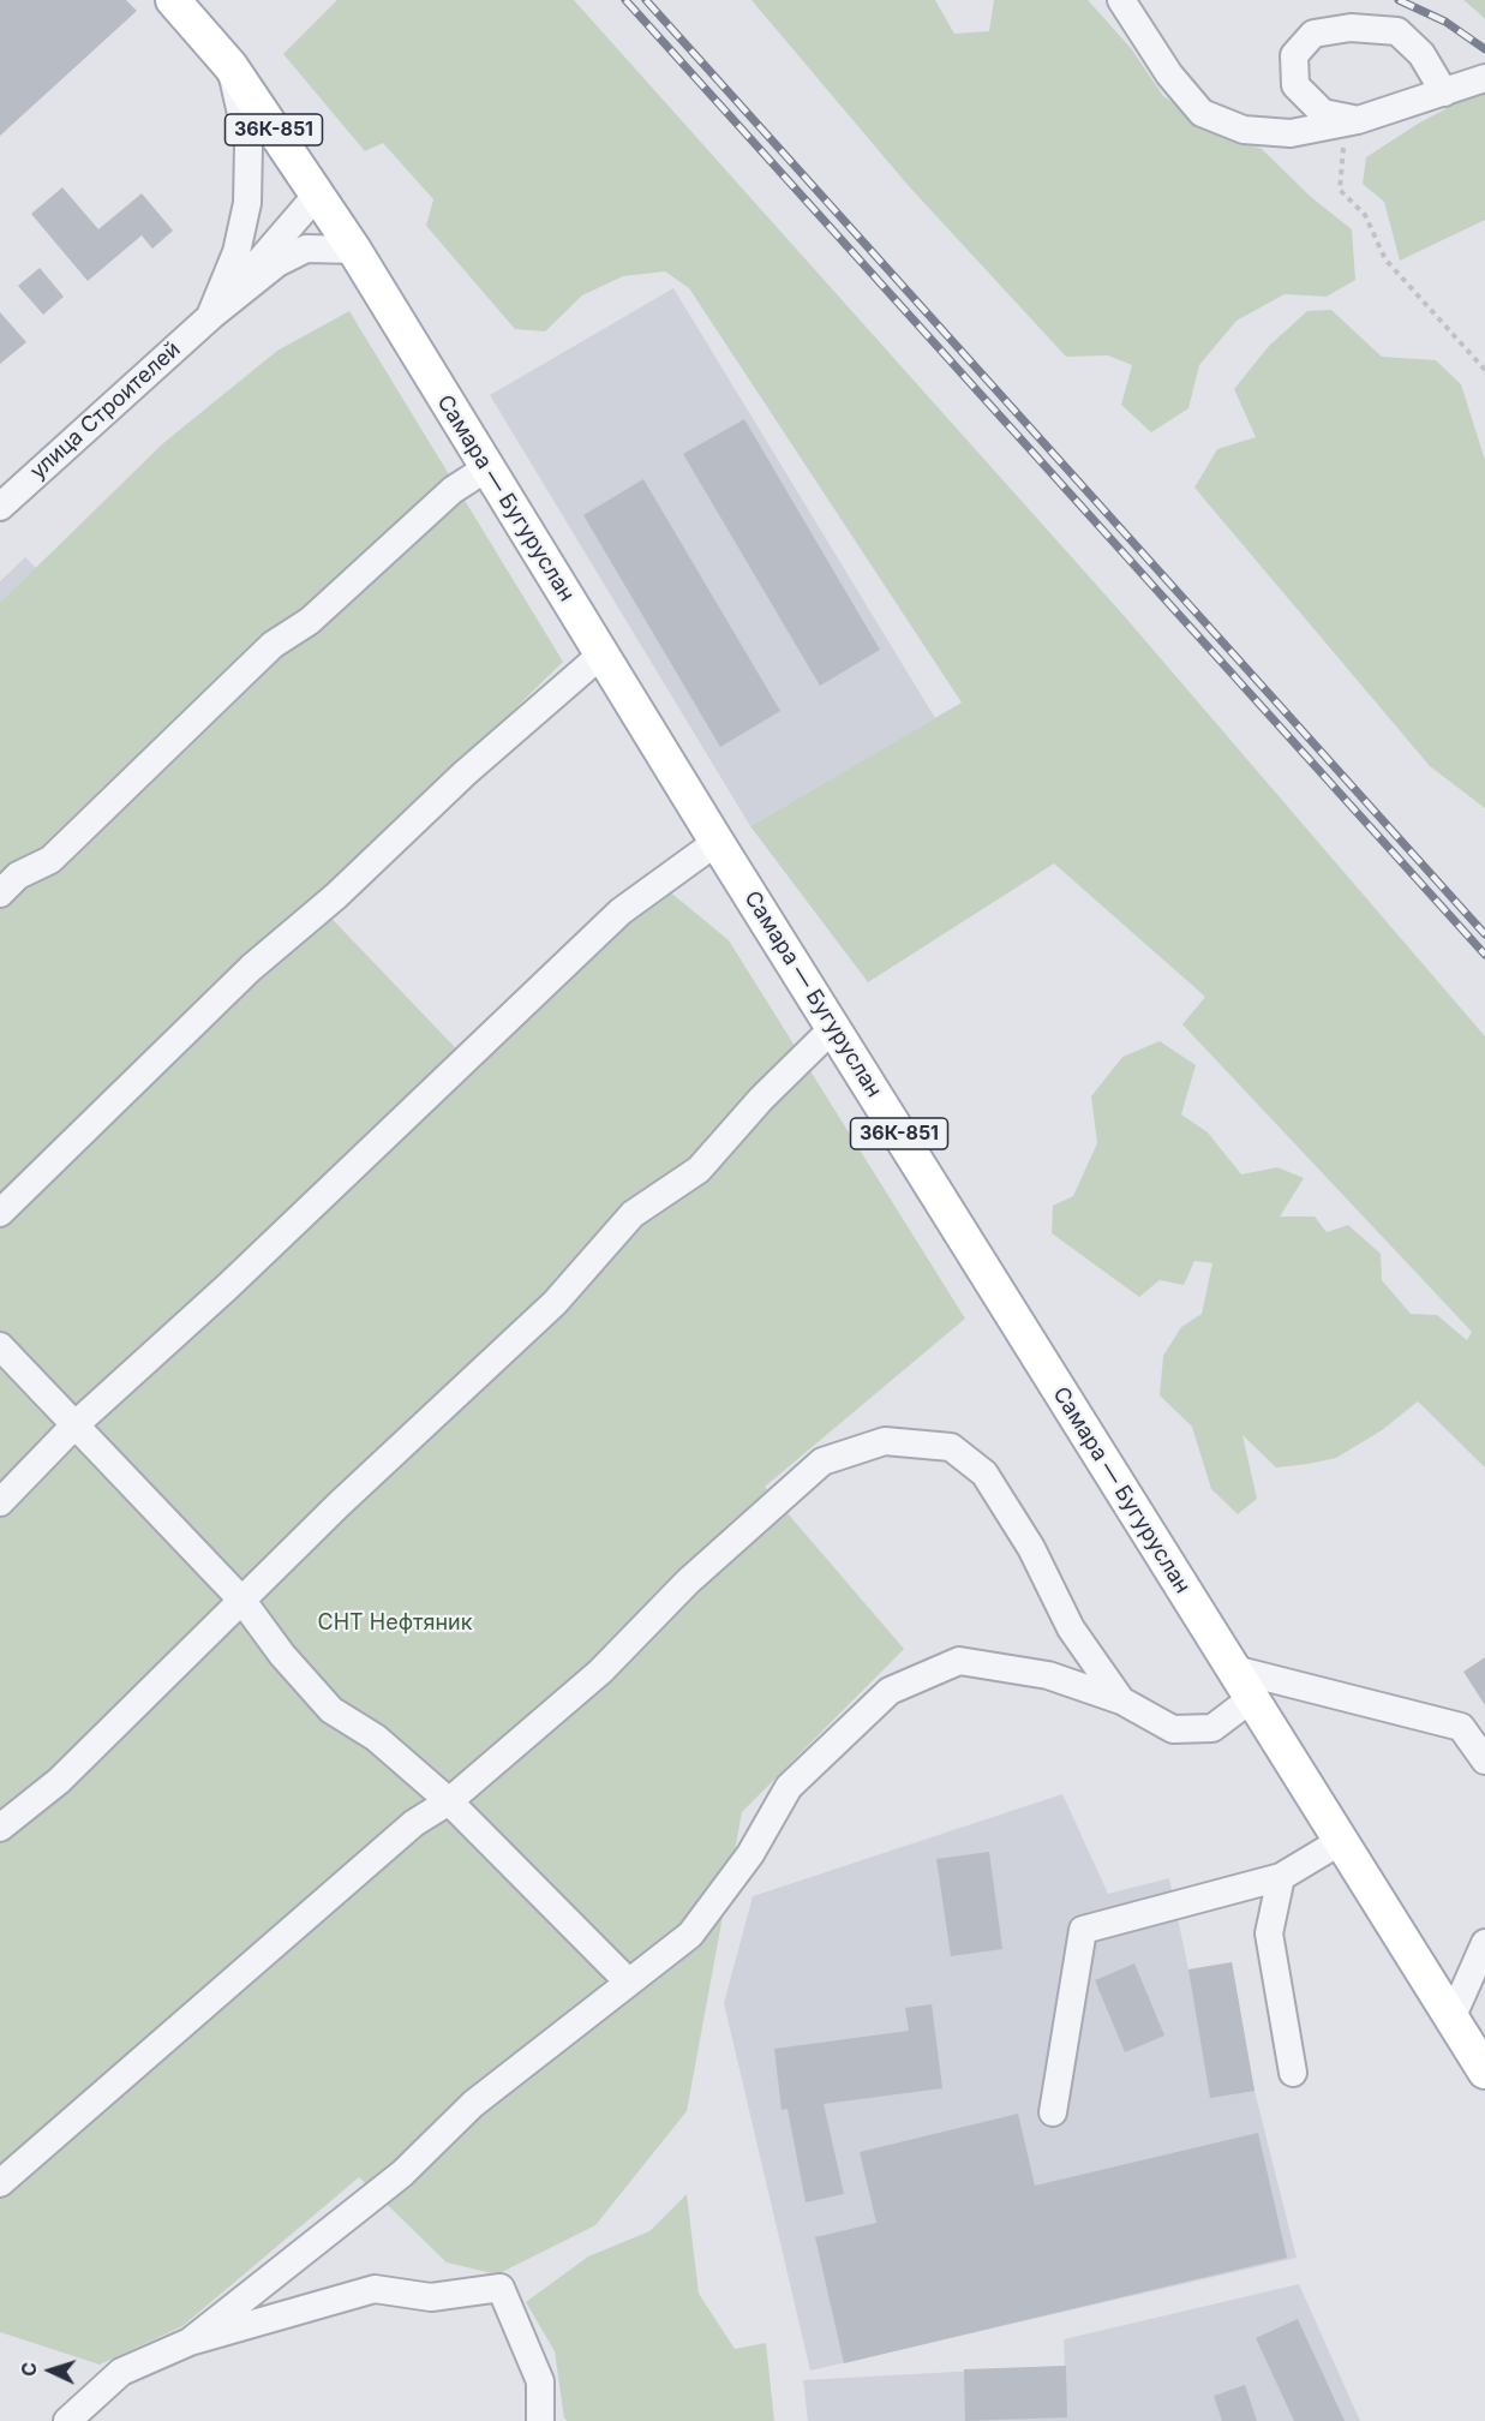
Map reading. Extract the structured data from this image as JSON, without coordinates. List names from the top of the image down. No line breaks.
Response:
{"streets":{"main road":["36К-851","Самара — Бугуруслан"],"street":["улица Строителей"]},"crossings":[["36К-851","Самара — Бугуруслан"]],"parks":["СНТ Нефтяник"],"north":"left"}
